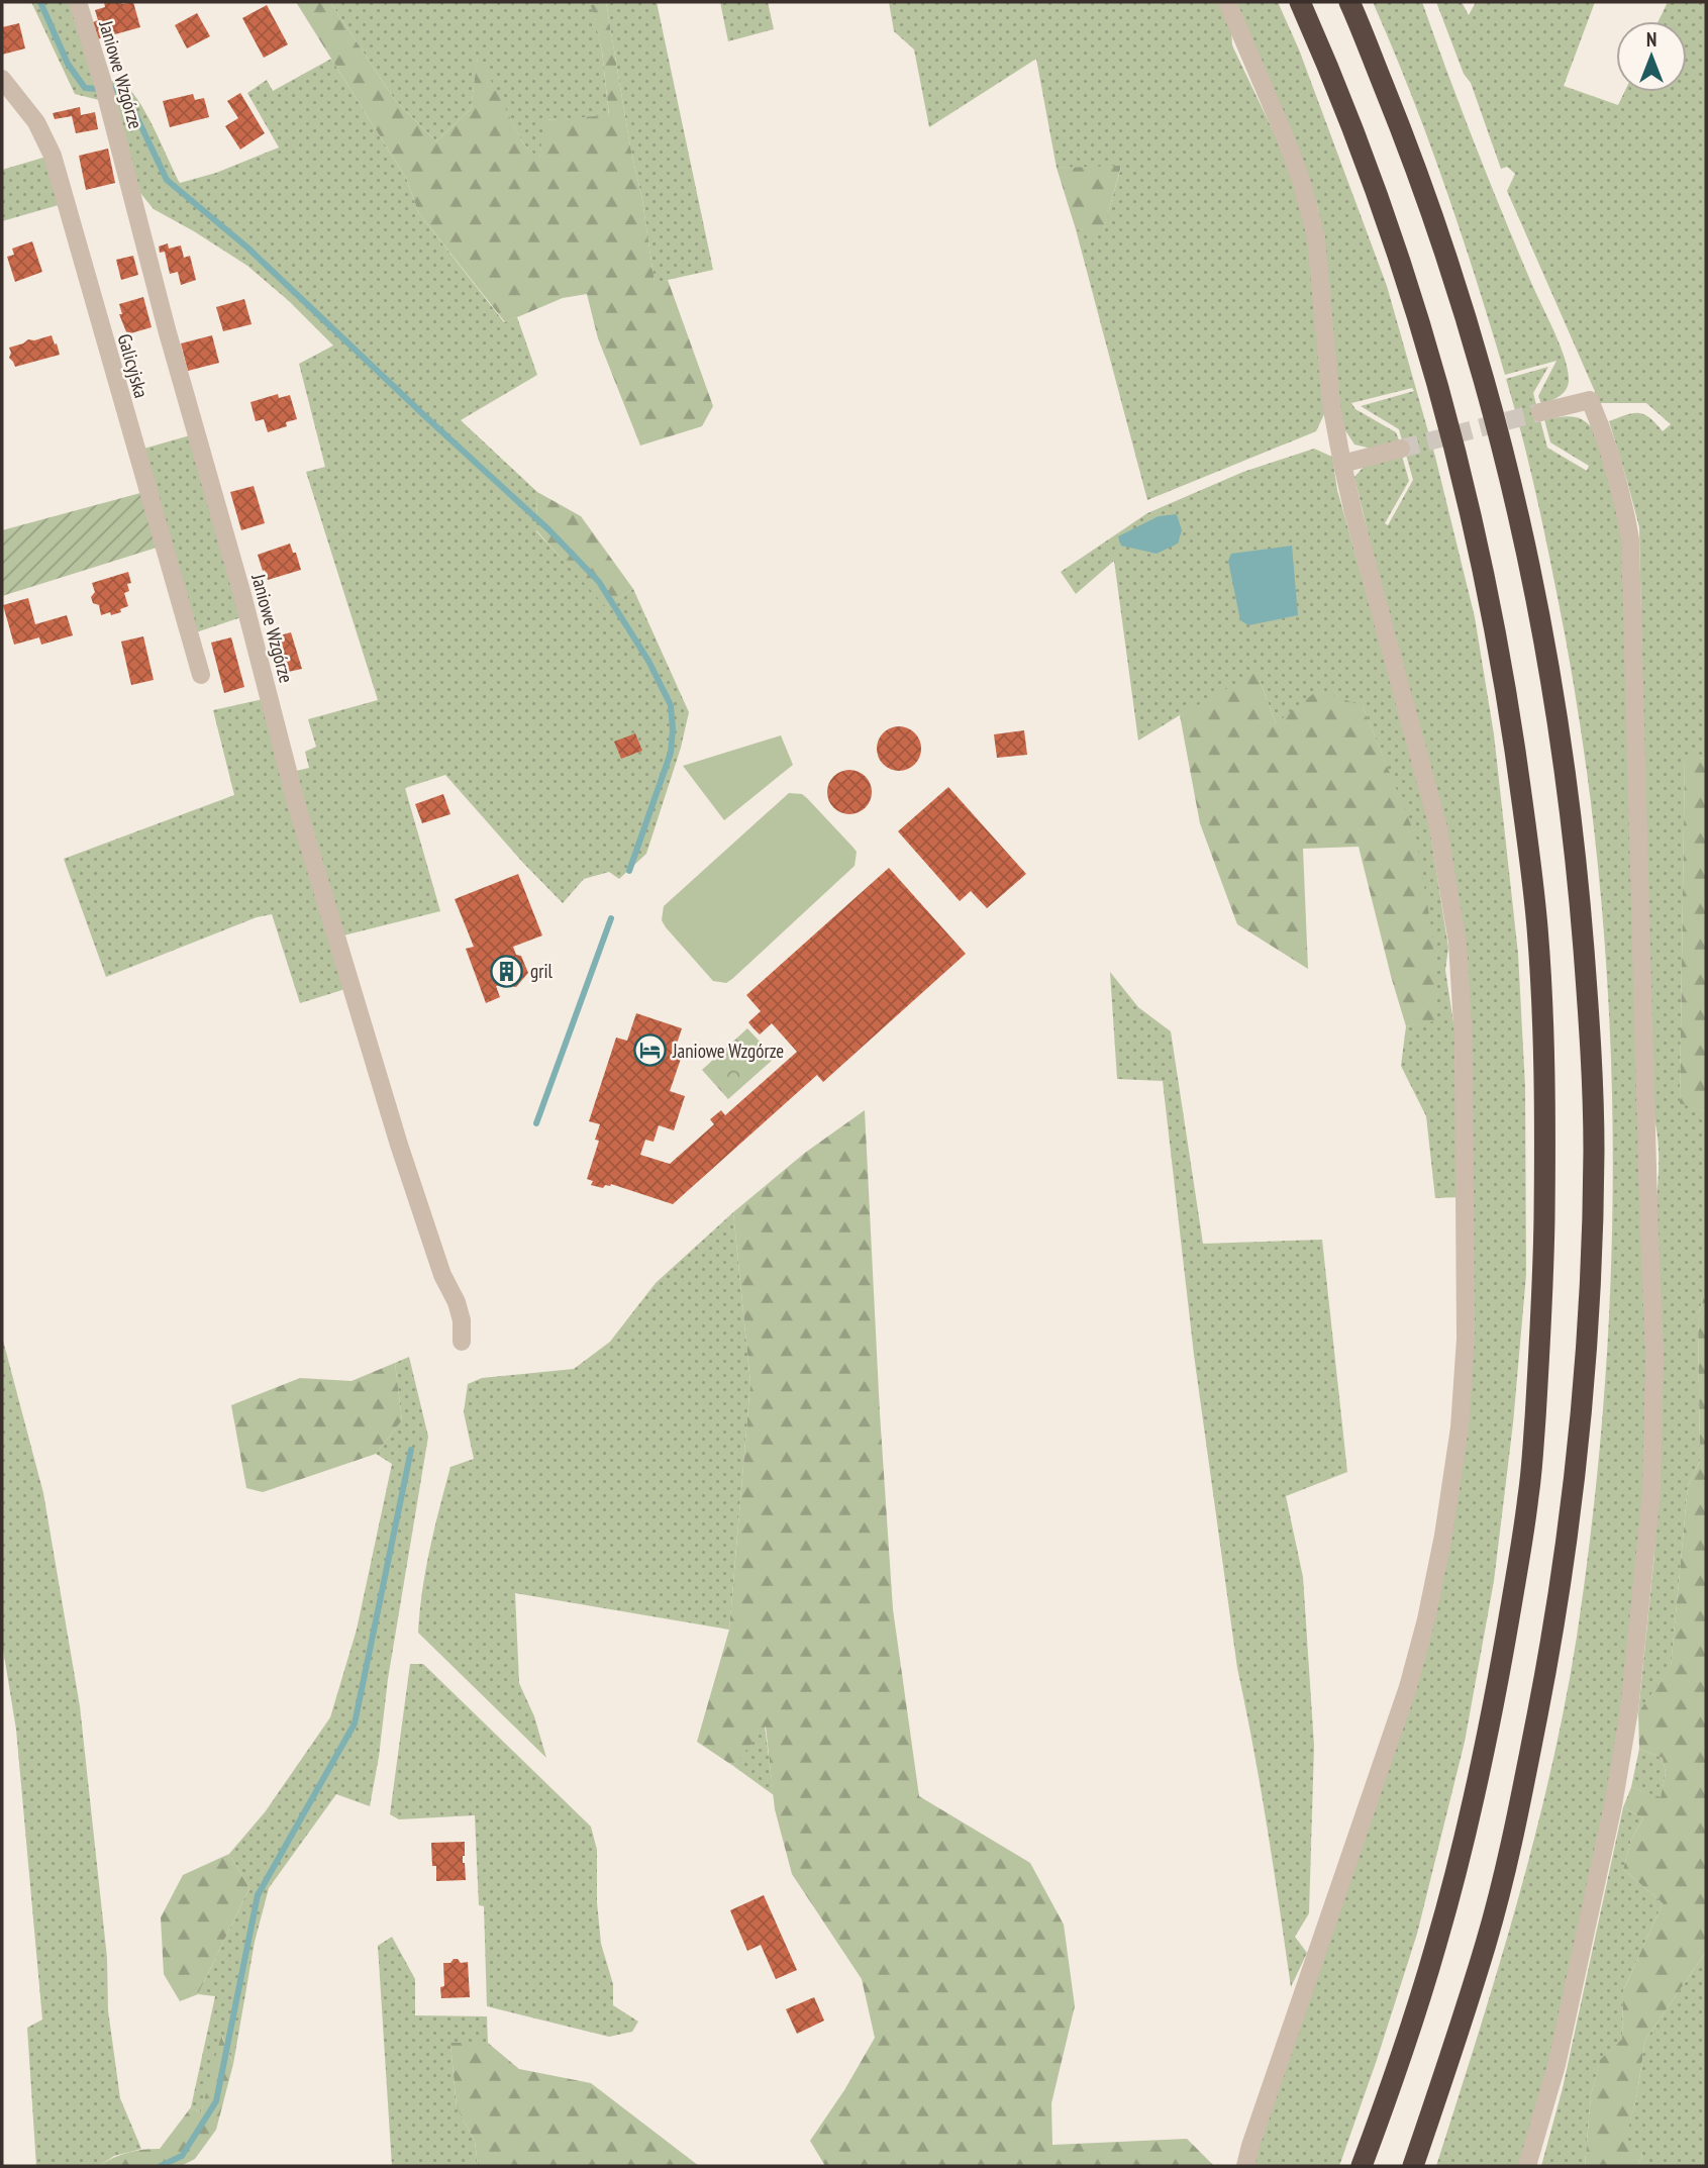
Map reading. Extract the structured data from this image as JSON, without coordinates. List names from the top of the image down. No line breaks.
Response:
{"streets":{"street":["Janiowe Wzgórze","Galicyjska"]},"places":{"building":["gril"],"hotel":["Janiowe Wzgórze"]},"north":"top"}
